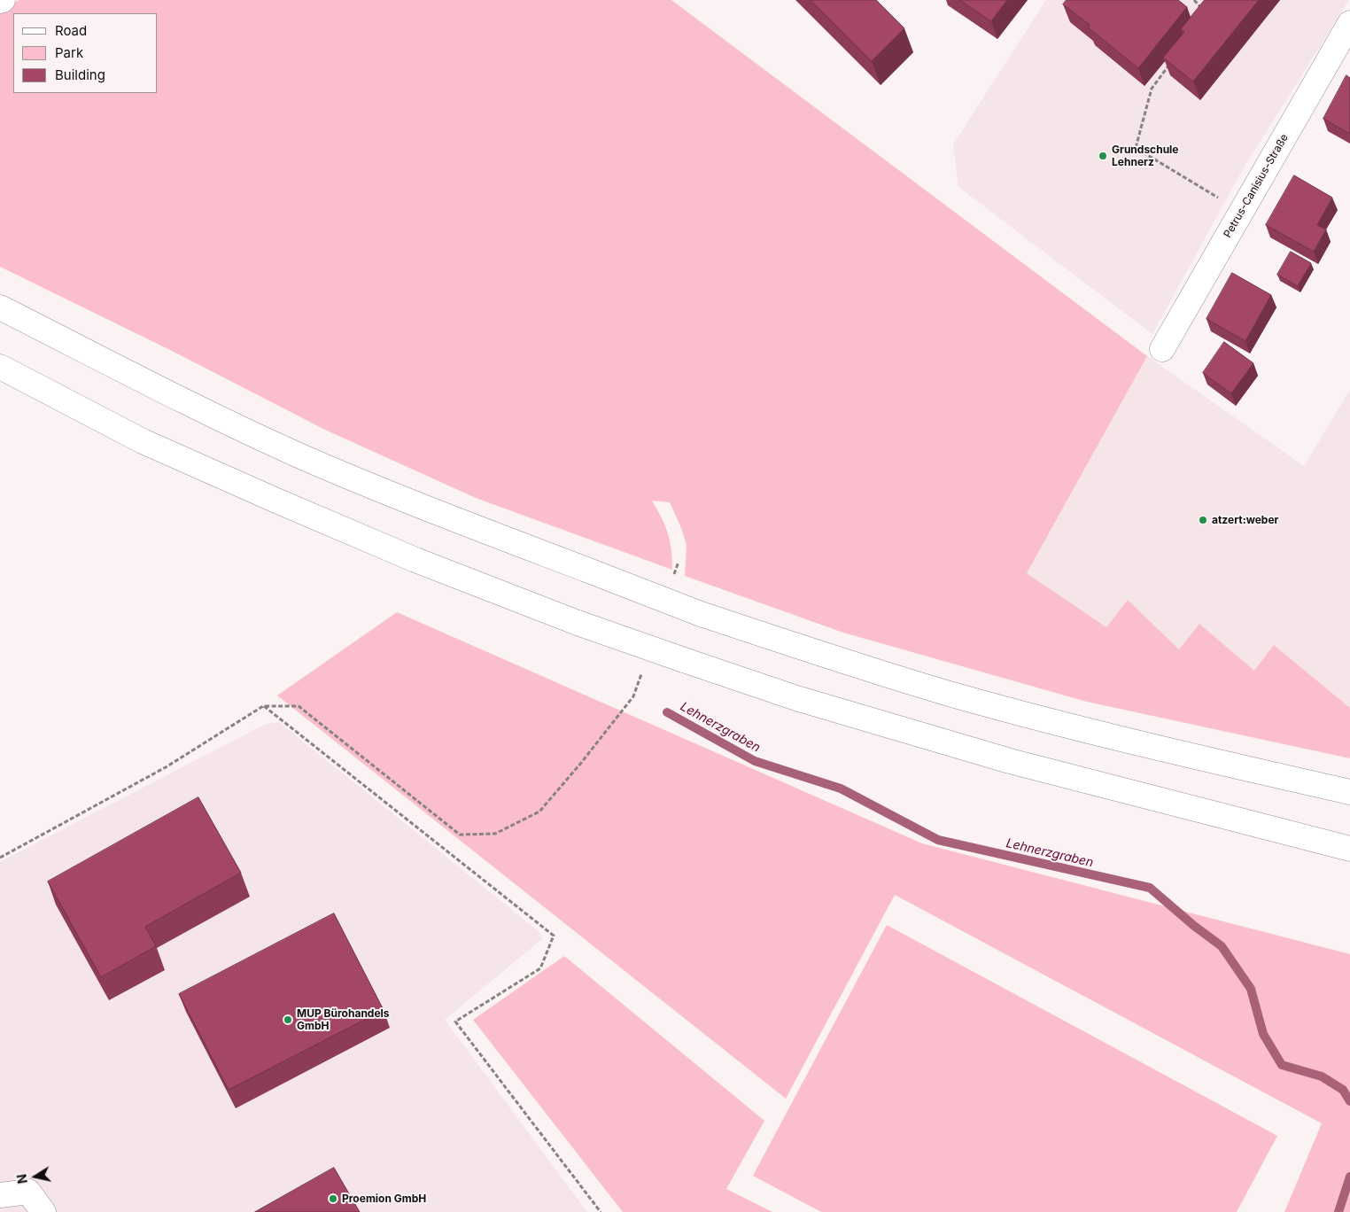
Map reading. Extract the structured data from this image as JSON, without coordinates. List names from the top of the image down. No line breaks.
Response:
{"streets":{"main road":["Petrus-Canisius-Straße"]},"water":["Lehnerzgraben"],"places":["Grundschule Lehnerz","atzert:weber","MUP Bürohandels GmbH","Proemion GmbH"],"legend":["Road","Park","Building"],"north":"left"}
